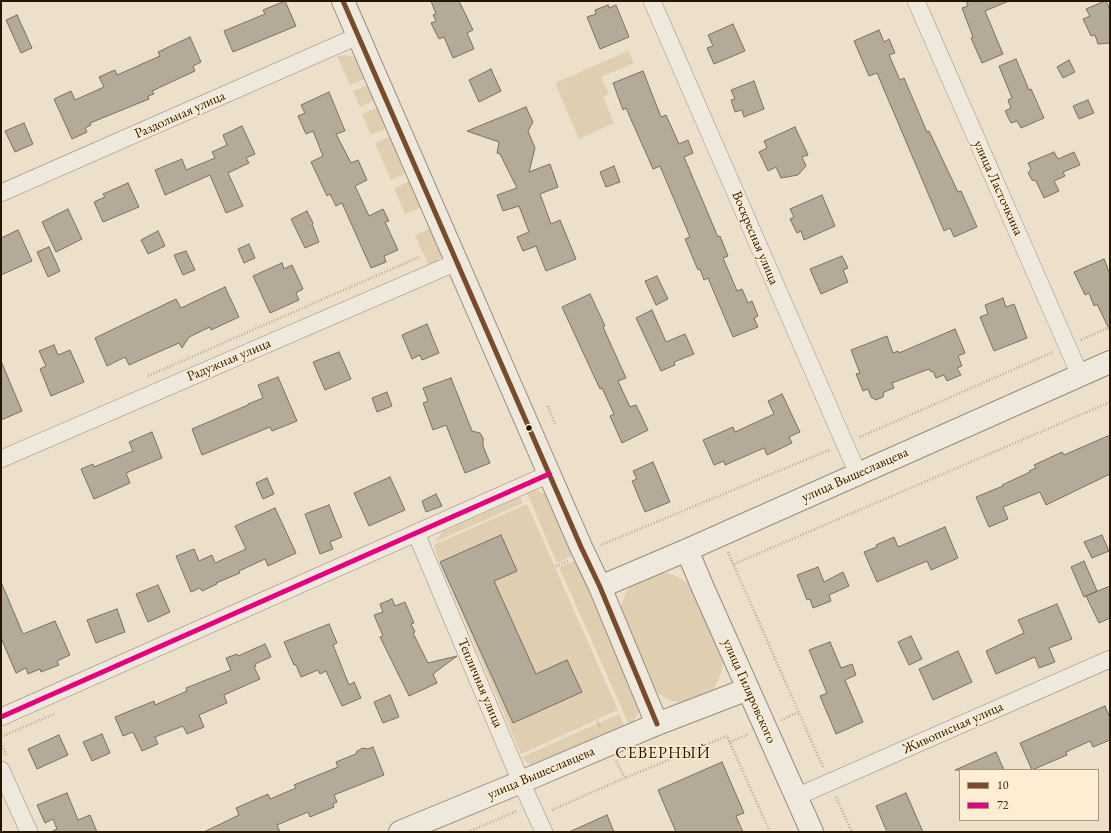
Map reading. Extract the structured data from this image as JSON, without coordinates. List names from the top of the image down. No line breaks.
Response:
{"streets":{"street":["Раздольная улица","улица Ласточкина","Воскресная улица","Радужная улица","улица Вышеславцева","Тепличная улица","улица Гиляровского","Живописная улица"]},"crossings":[["улица Ласточкина","улица Вышеславцева"],["Воскресная улица","улица Вышеславцева"],["улица Вышеславцева","Тепличная улица"],["улица Вышеславцева","улица Гиляровского"],["улица Гиляровского","Живописная улица"]],"districts":["СЕВЕРНЫЙ"],"lines":["transit line 10","transit line 72"],"legend":["10","72"]}
